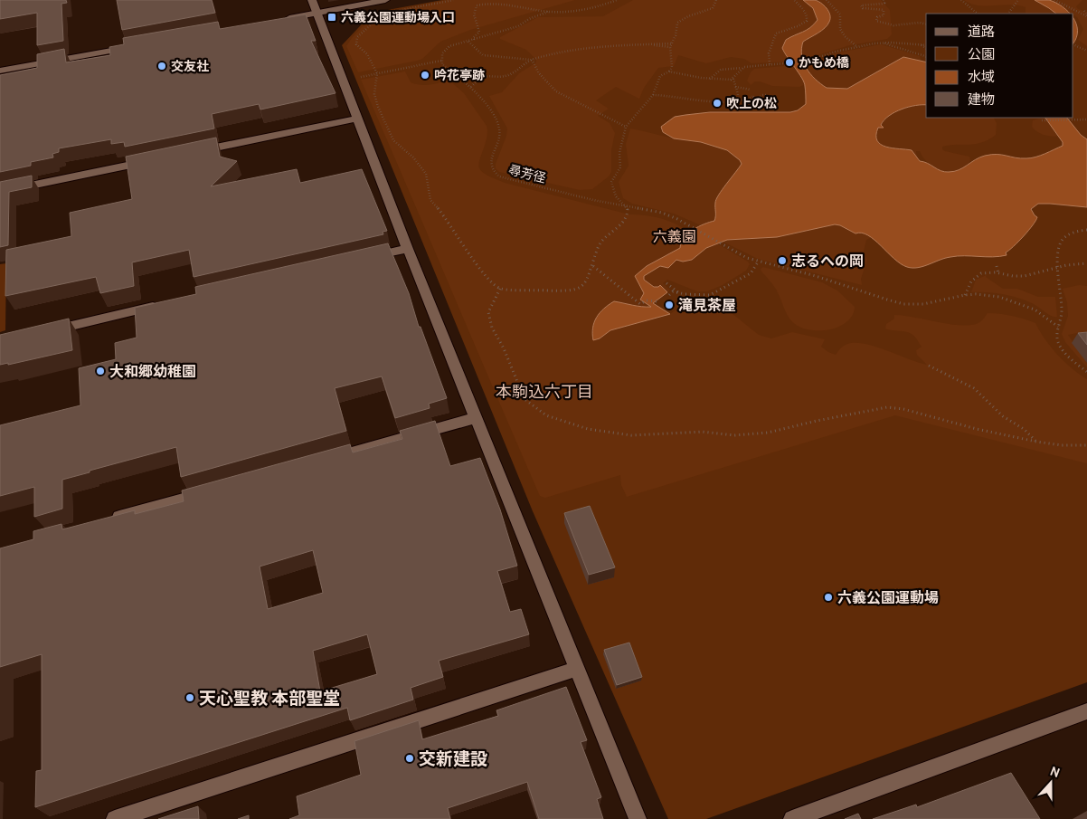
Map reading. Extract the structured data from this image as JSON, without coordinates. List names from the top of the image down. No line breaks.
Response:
{"streets":{"path":["尋芳径"]},"districts":["本駒込六丁目"],"parks":["六義園"],"places":{"transit":["六義公園運動場入口"],"other":["かもめ橋","交友社","吟花亭跡","吹上の松","志るへの岡","滝見茶屋","大和郷幼稚園","六義公園運動場","天心聖教 本部聖堂","交新建設"]},"legend":["道路","公園","水域","建物"],"north":"top"}
